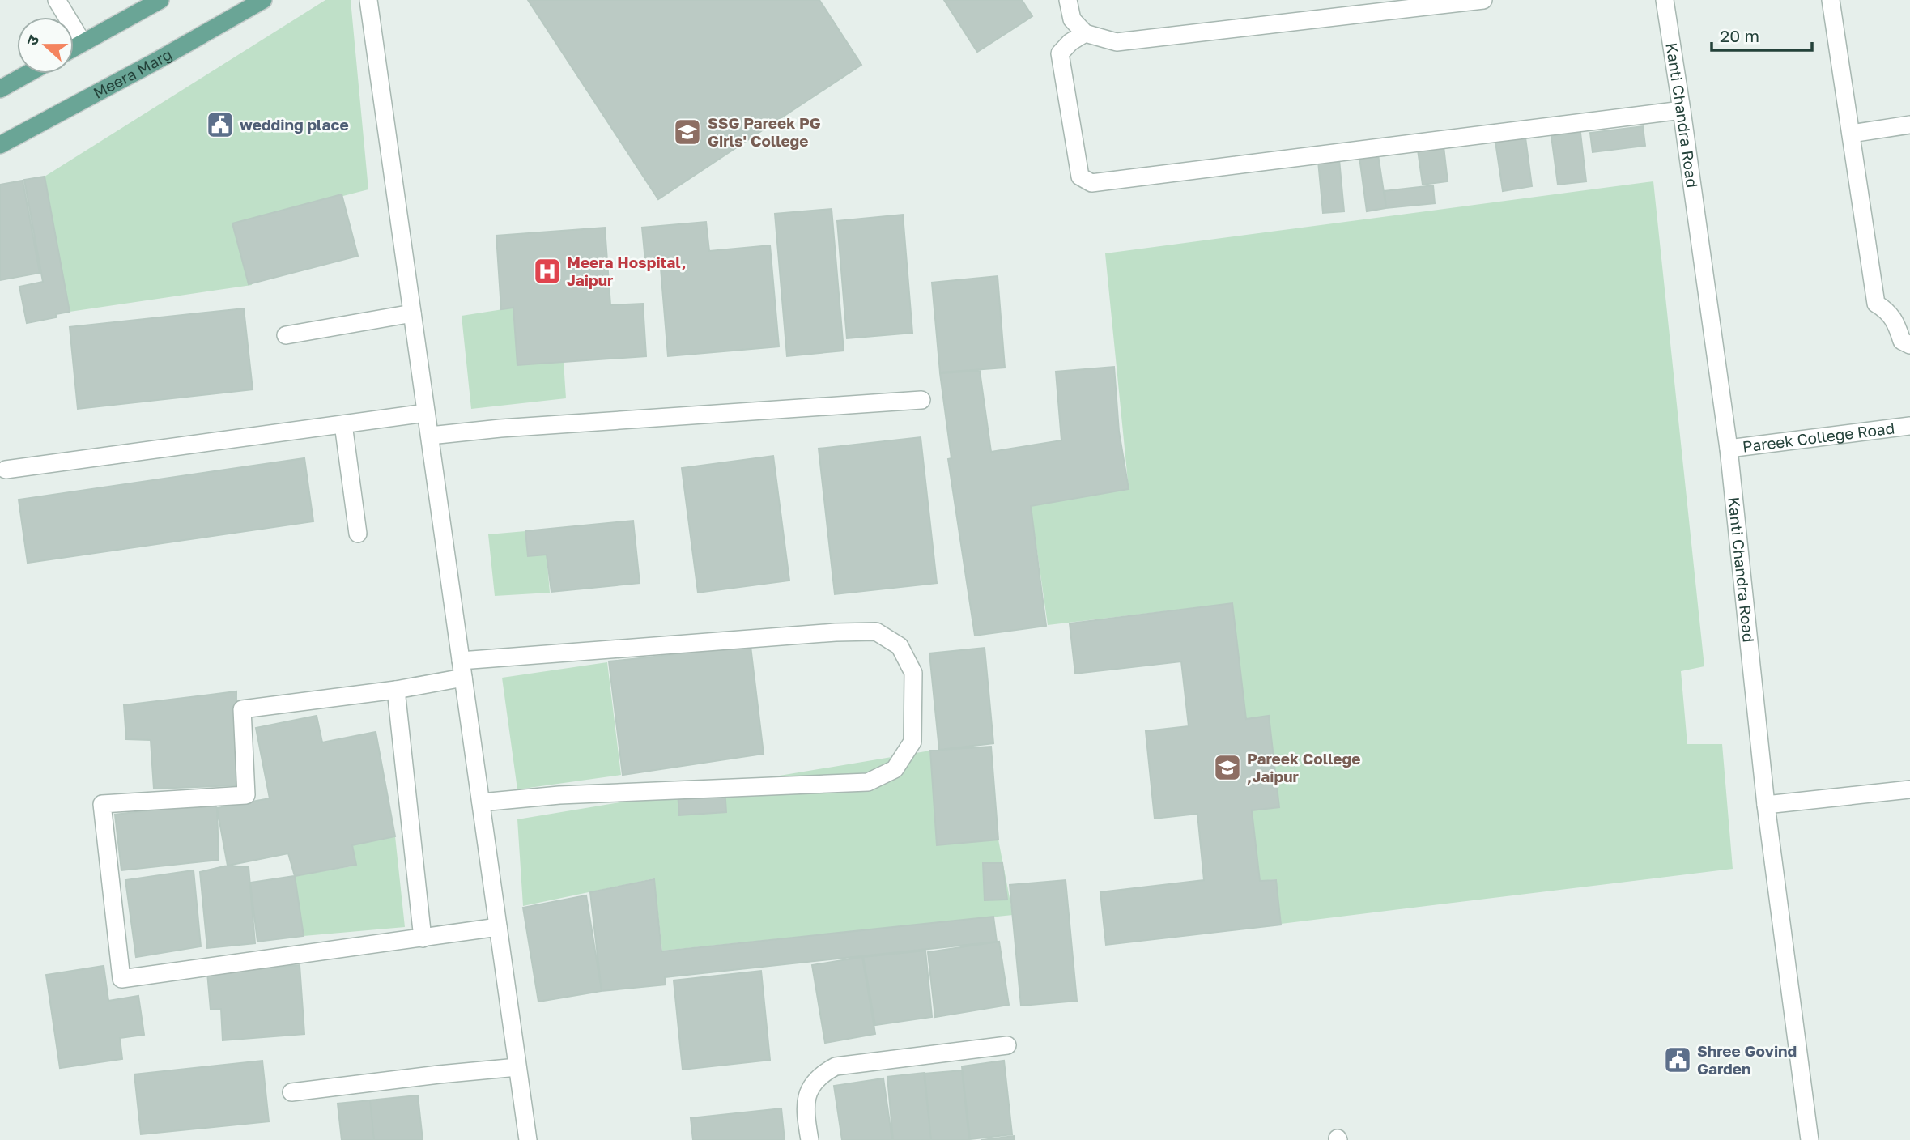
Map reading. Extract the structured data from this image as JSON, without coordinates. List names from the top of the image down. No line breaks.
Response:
{"streets":{"main road":["Meera Marg"],"street":["Kanti Chandra Road","Pareek College Road"]},"crossings":[["Kanti Chandra Road","Pareek College Road"]],"places":{"public building":["wedding place","Shree Govind Garden"],"school or university":["SSG Pareek PG Girls' College","Pareek College ,Jaipur"],"hospital":["Meera Hospital, Jaipur"]},"scale_bar":"20 m","north":"left"}
